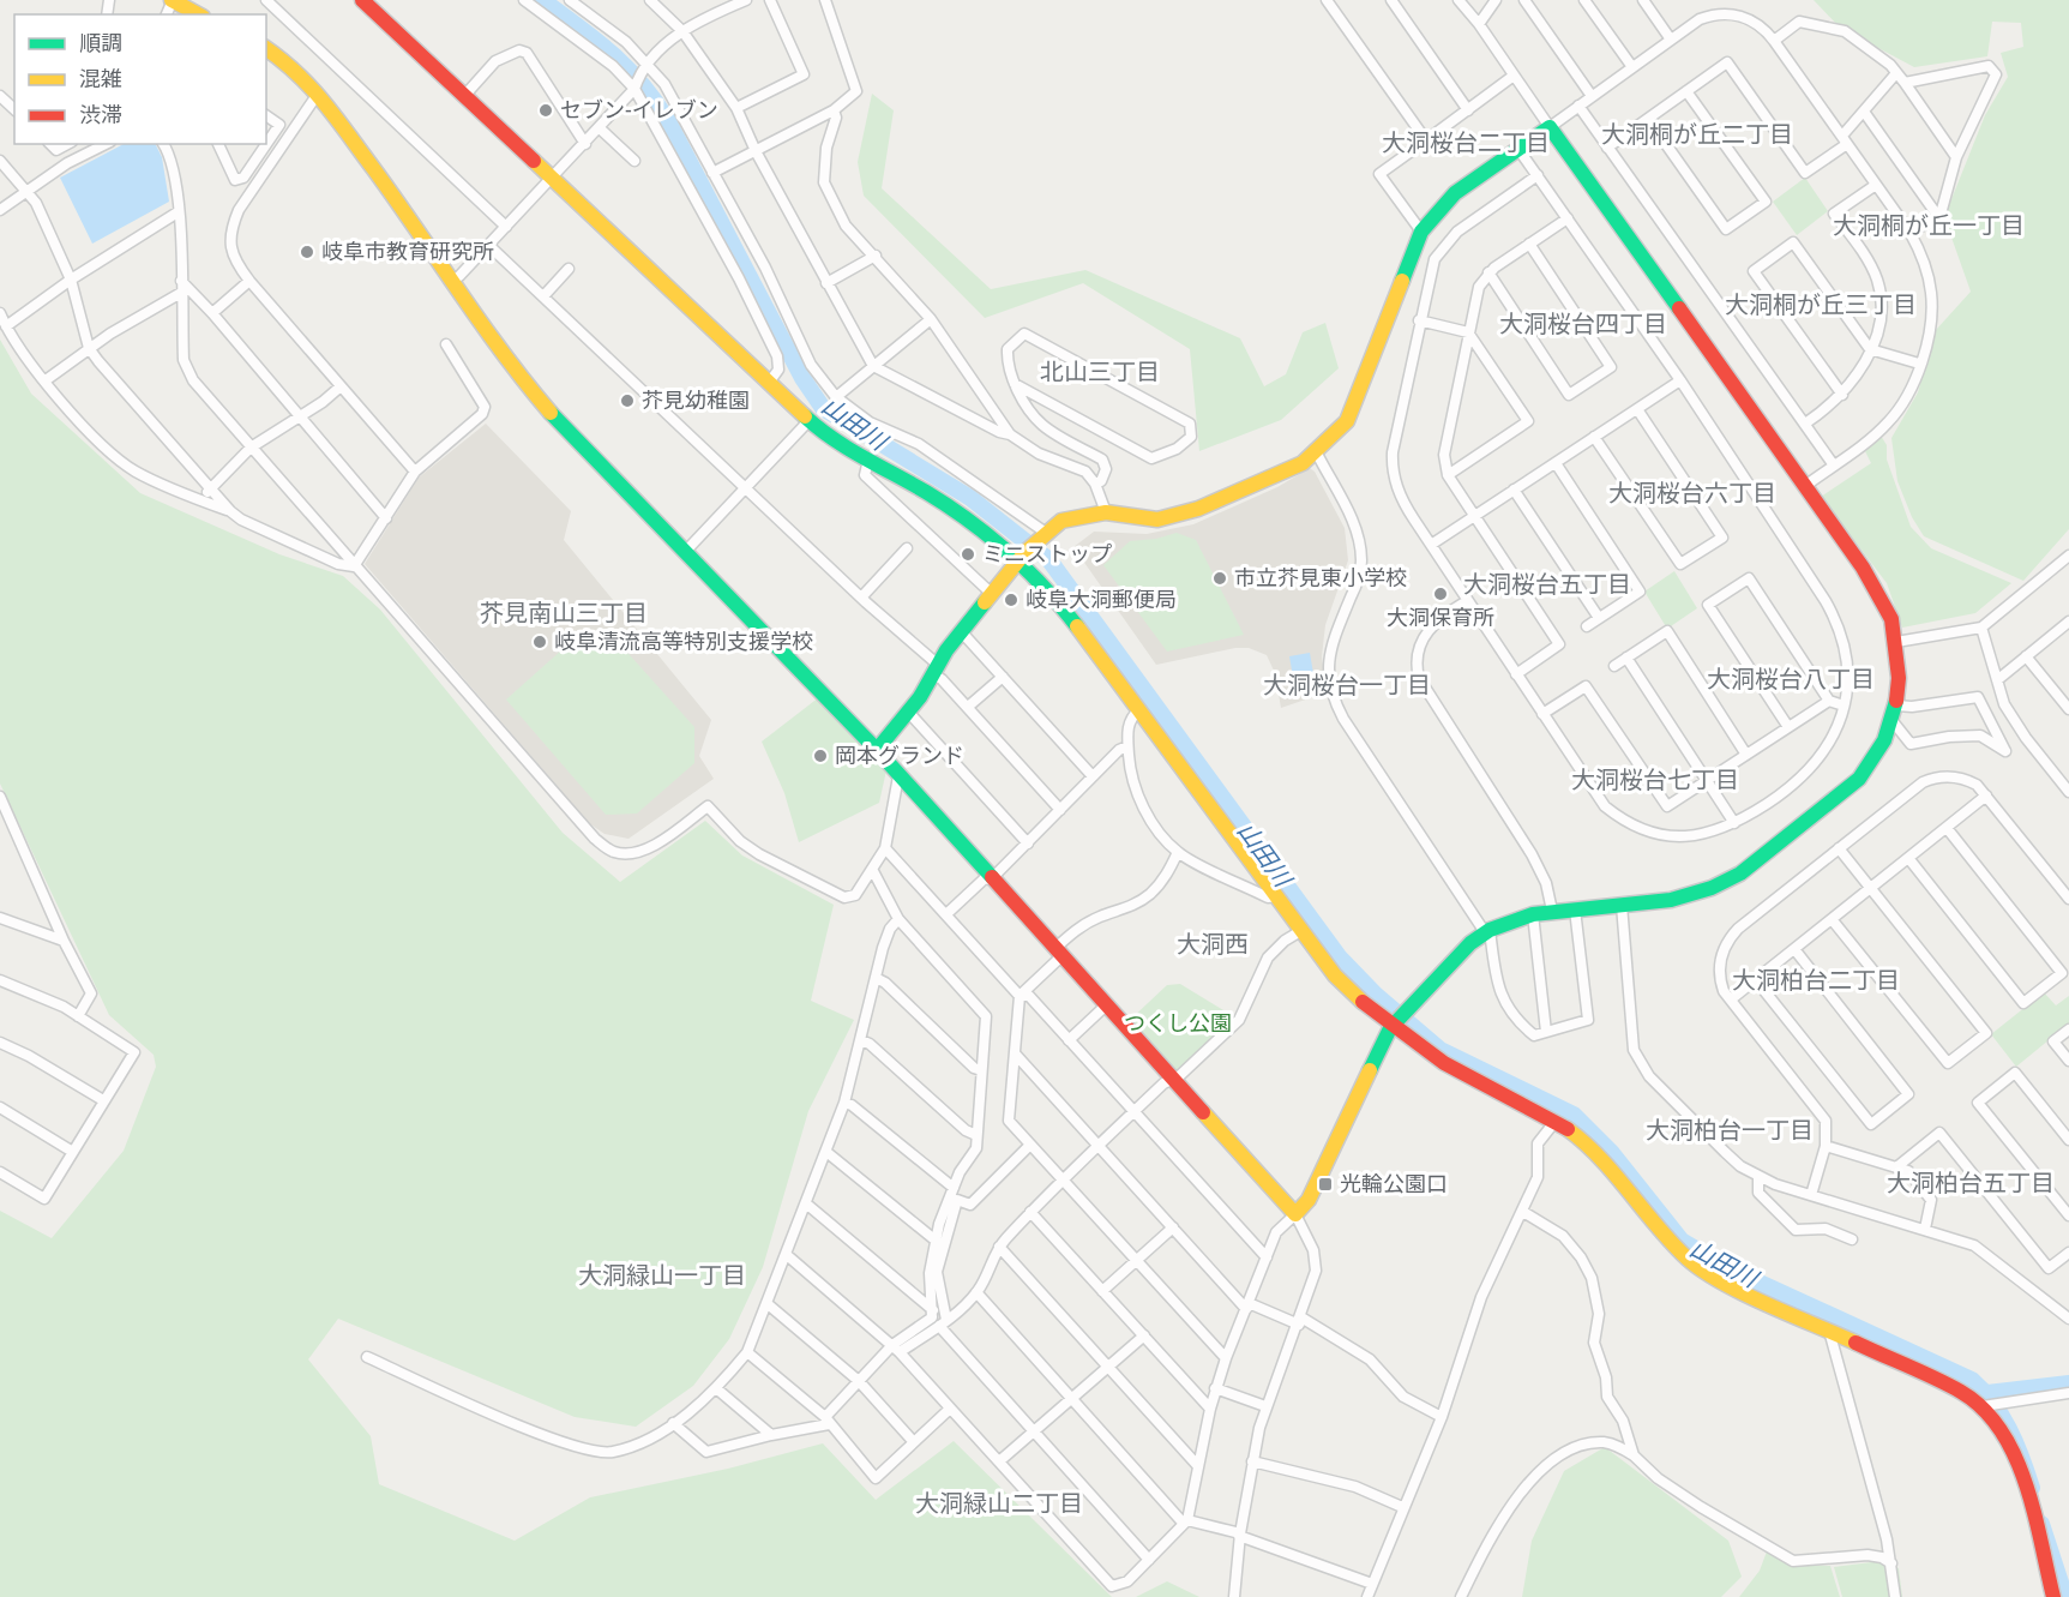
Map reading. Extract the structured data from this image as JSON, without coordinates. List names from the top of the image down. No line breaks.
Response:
{"districts":["大洞桐が丘二丁目","大洞桜台二丁目","大洞桐が丘一丁目","大洞桐が丘三丁目","大洞桜台四丁目","北山三丁目","大洞桜台六丁目","大洞桜台五丁目","芥見南山三丁目","大洞桜台八丁目","大洞桜台一丁目","大洞桜台七丁目","大洞西","大洞柏台二丁目","大洞柏台一丁目","大洞柏台五丁目","大洞緑山一丁目","大洞緑山二丁目"],"water":["山田川"],"parks":["つくし公園"],"places":{"other":["セブン-イレブン","岐阜市教育研究所","芥見幼稚園","ミニストップ","市立芥見東小学校","大洞保育所","岐阜大洞郵便局","岐阜清流高等特別支援学校","岡本グランド"],"transit":["光輪公園口"]},"legend":["順調","混雑","渋滞"]}
